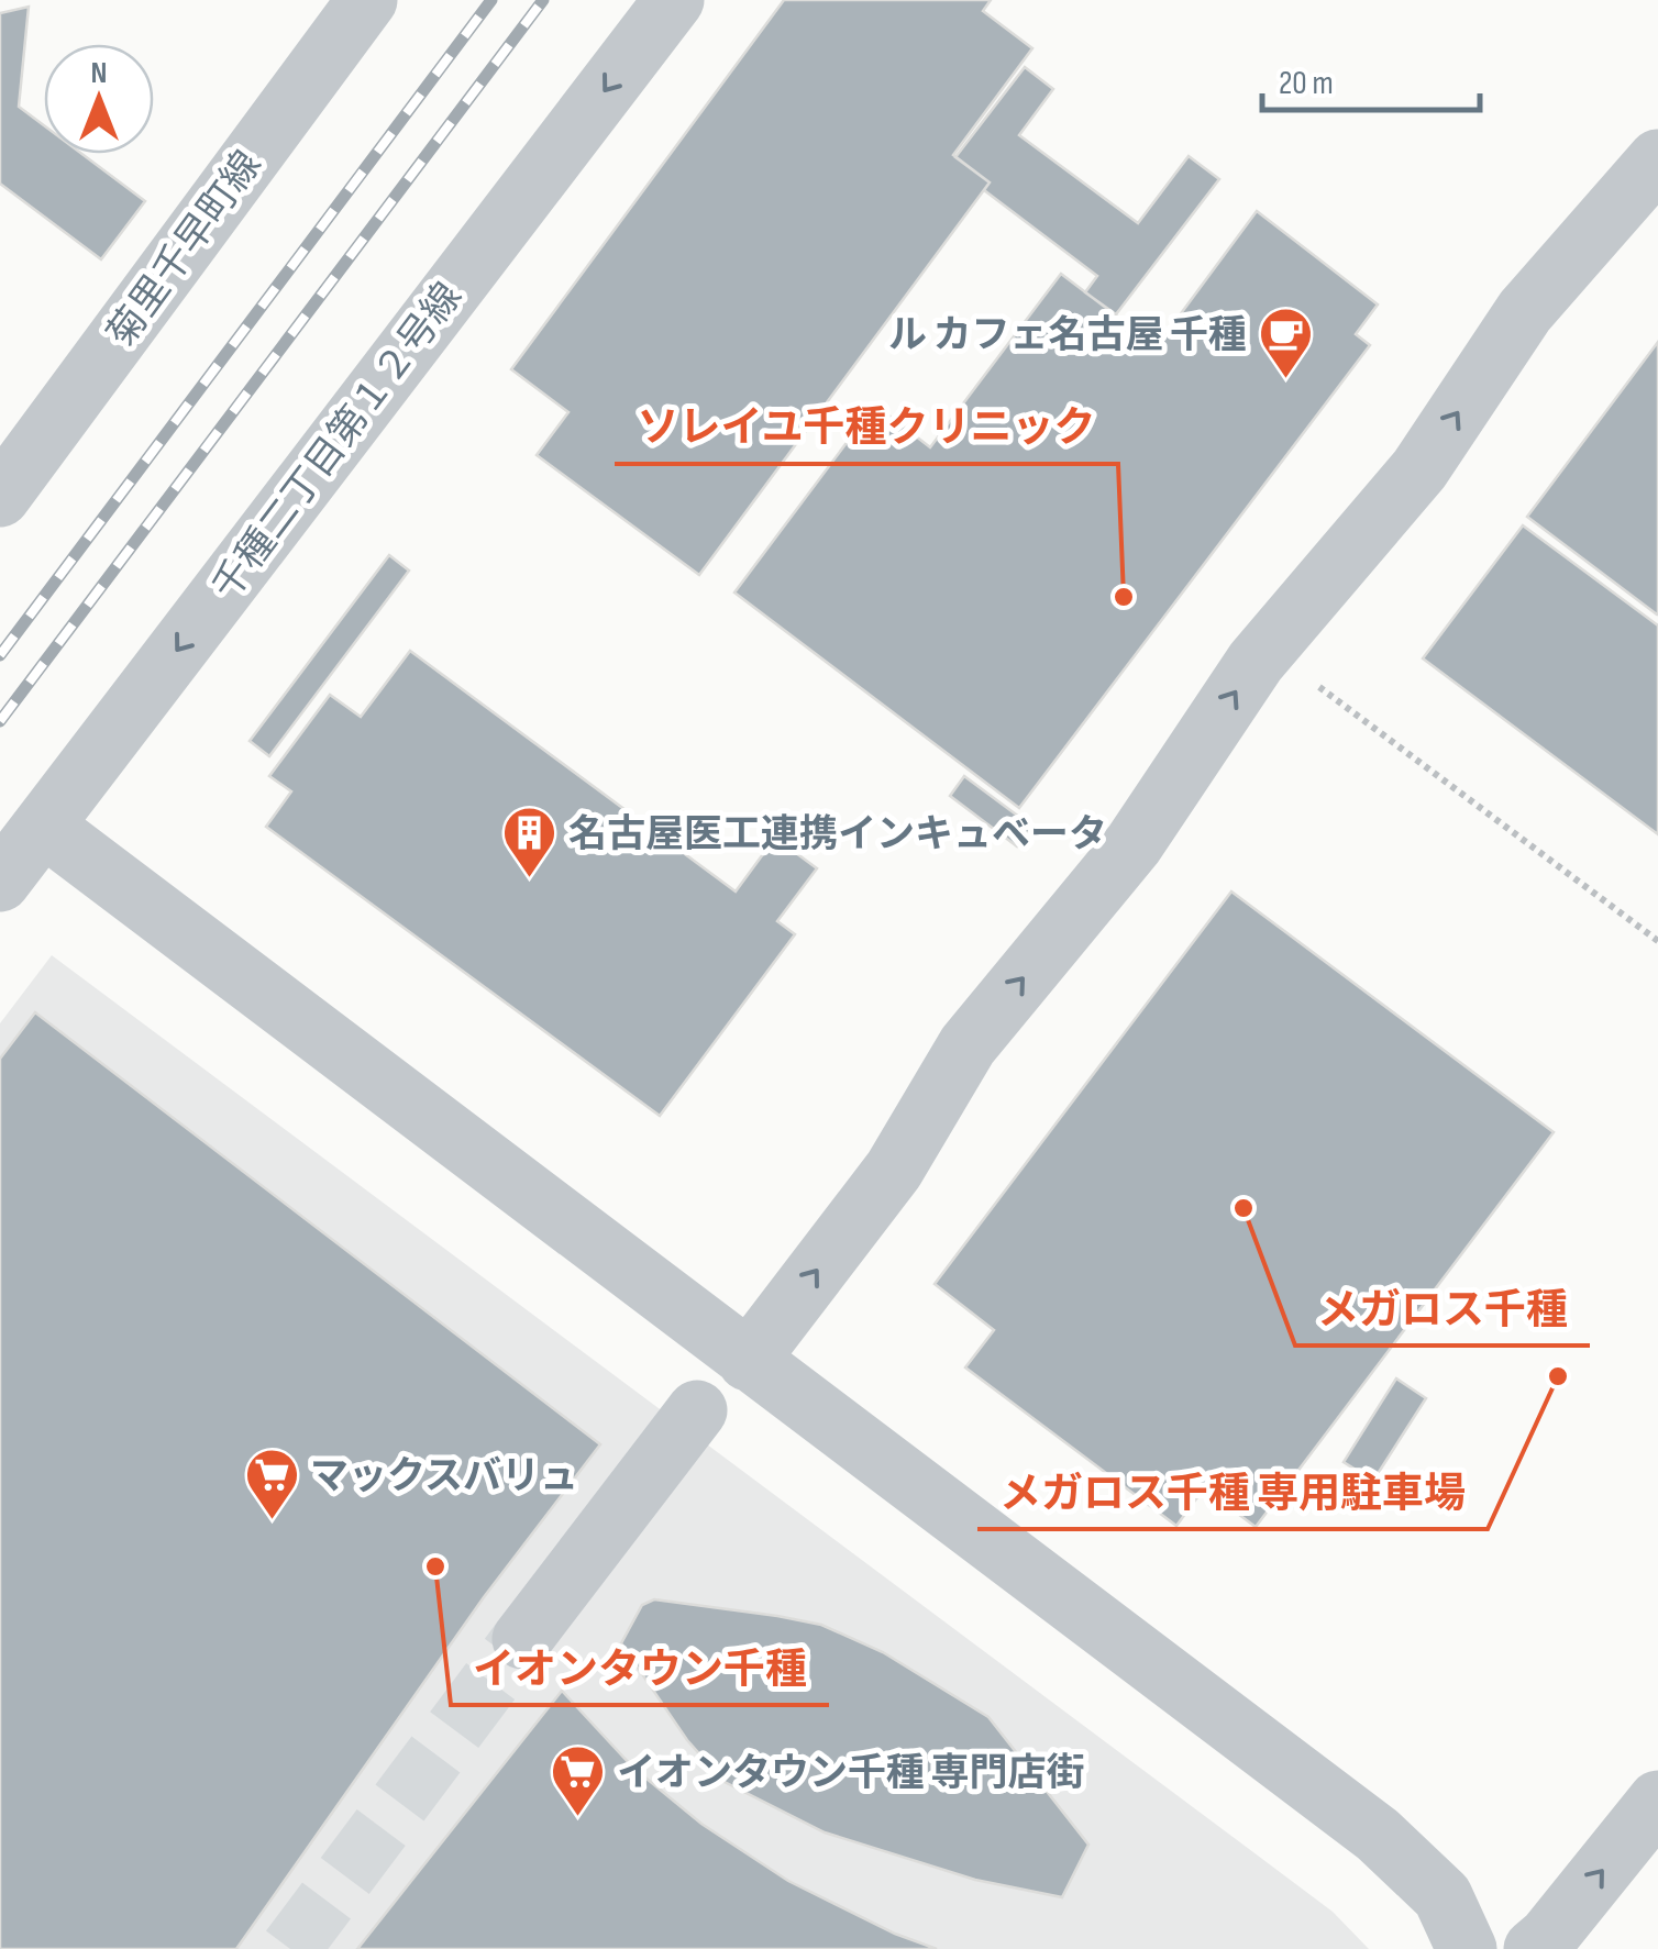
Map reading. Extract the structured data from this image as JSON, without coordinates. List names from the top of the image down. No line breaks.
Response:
{"streets":{"street":["菊里千早町線","千種二丁目第１２号線"]},"one_way":["千種二丁目第１２号線"],"places":{"cafe":["ル カフェ名古屋 千種"],"other":["ソレイユ千種クリニック","メガロス千種","メガロス千種 専用駐車場","イオンタウン千種"],"building":["名古屋医工連携インキュベータ"],"supermarket":["マックスバリュ","イオンタウン千種 専門店街"]},"scale_bar":"20 m","north":"top"}
